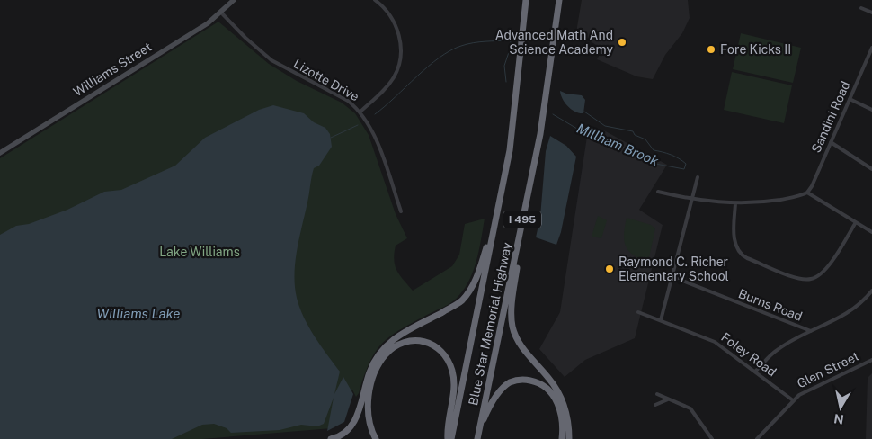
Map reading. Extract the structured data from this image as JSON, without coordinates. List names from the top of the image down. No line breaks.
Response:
{"streets":{"highway":["I 495","Blue Star Memorial Highway"],"main road":["Williams Street"],"street":["Lizotte Drive","Sandini Road","Burns Road","Foley Road","Glen Street"]},"crossings":[["Williams Street","Lizotte Drive"],["Foley Road","Glen Street"]],"water":["Millham Brook","Williams Lake"],"parks":["Lake Williams"],"places":["Advanced Math And Science Academy","Fore Kicks II","Raymond C. Richer Elementary School"],"north":"bottom"}
